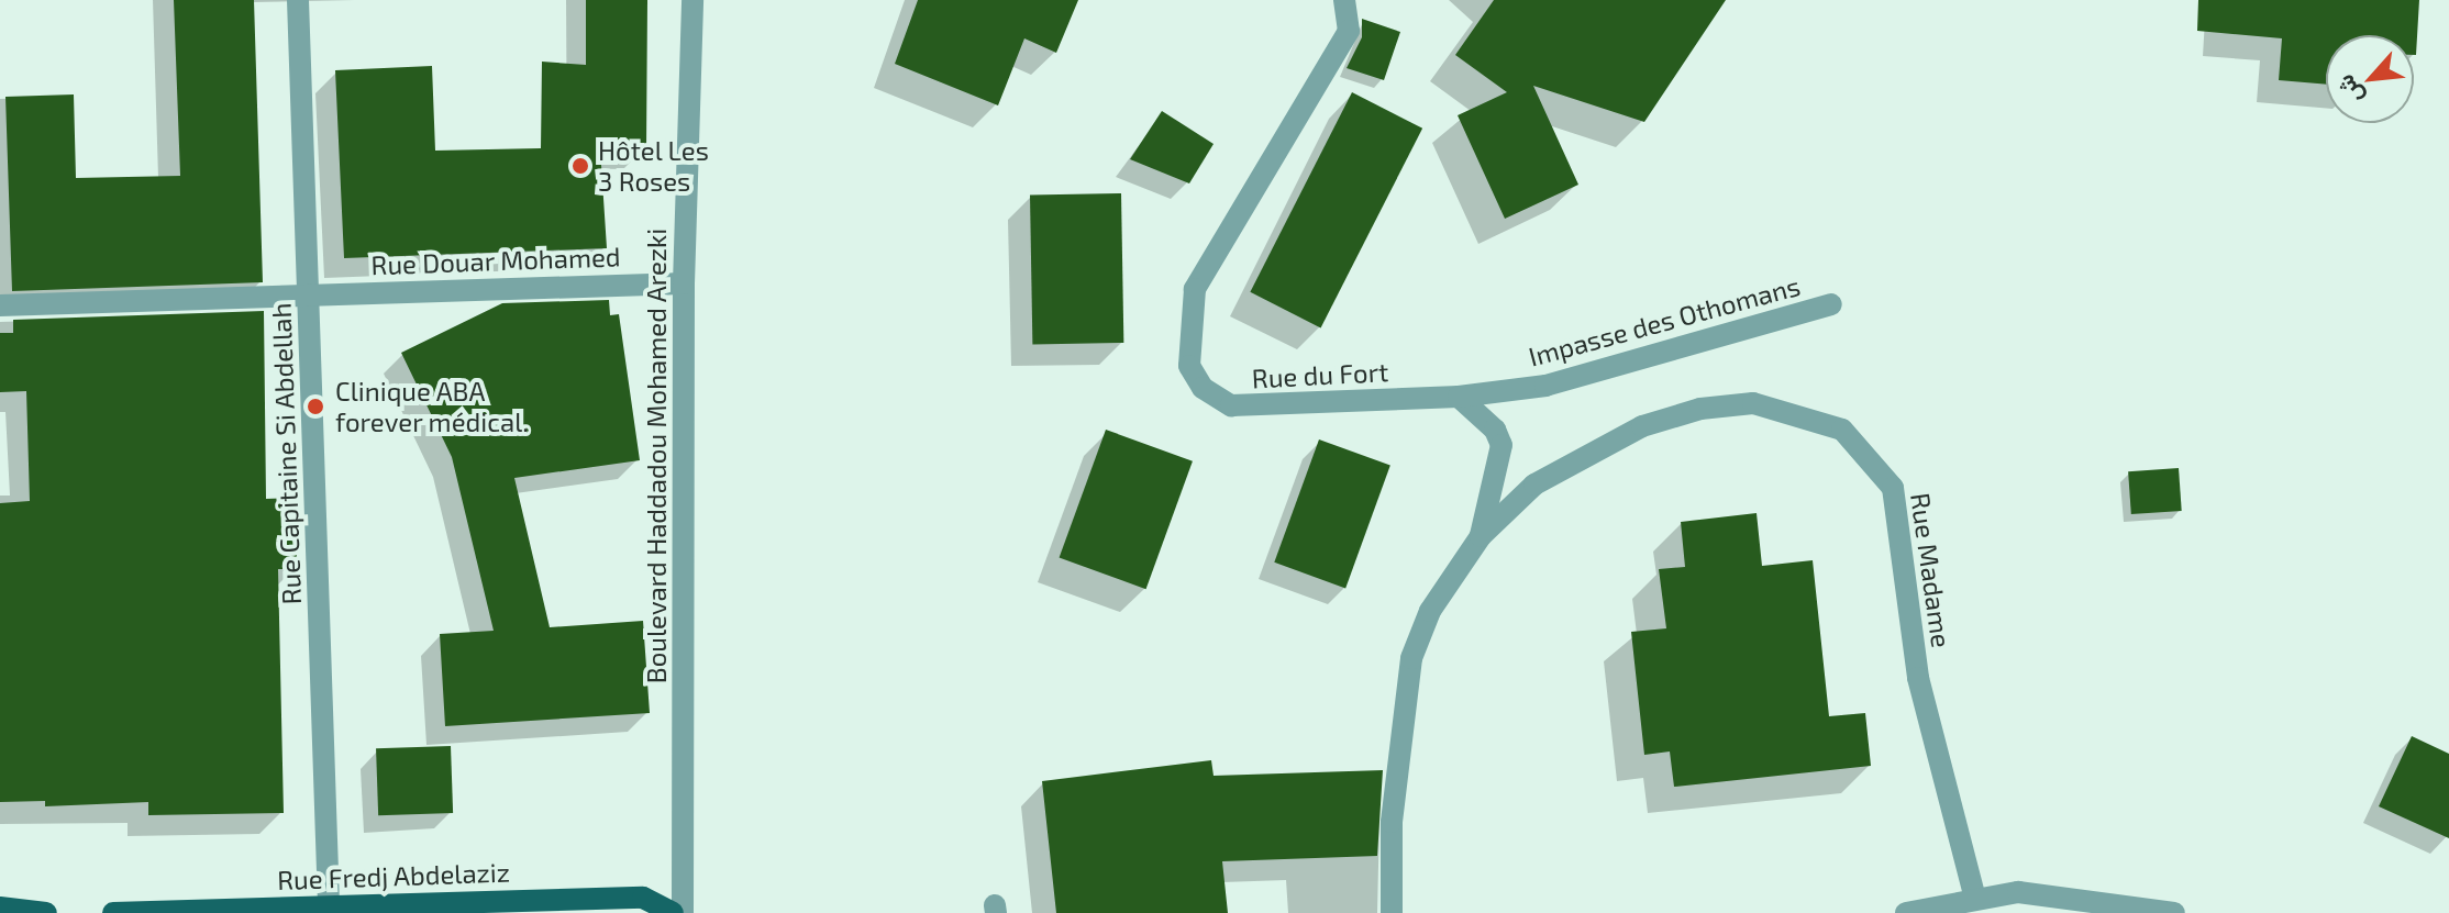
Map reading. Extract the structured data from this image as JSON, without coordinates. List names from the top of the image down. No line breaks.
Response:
{"streets":{"main road":["Rue Fredj Abdelaziz"],"street":["Rue Douar Mohamed","Impasse des Othomans","Rue du Fort","Rue Capitaine Si Abdellah","Boulevard Haddadou Mohamed Arezki","Rue Madame"]},"crossings":[["Rue Douar Mohamed","Rue Capitaine Si Abdellah"],["Rue Douar Mohamed","Boulevard Haddadou Mohamed Arezki"],["Impasse des Othomans","Rue du Fort"],["Rue Capitaine Si Abdellah","Rue Fredj Abdelaziz"]],"places":["Hôtel Les 3 Roses","Clinique ABA forever médical."],"north":"bottom left"}
